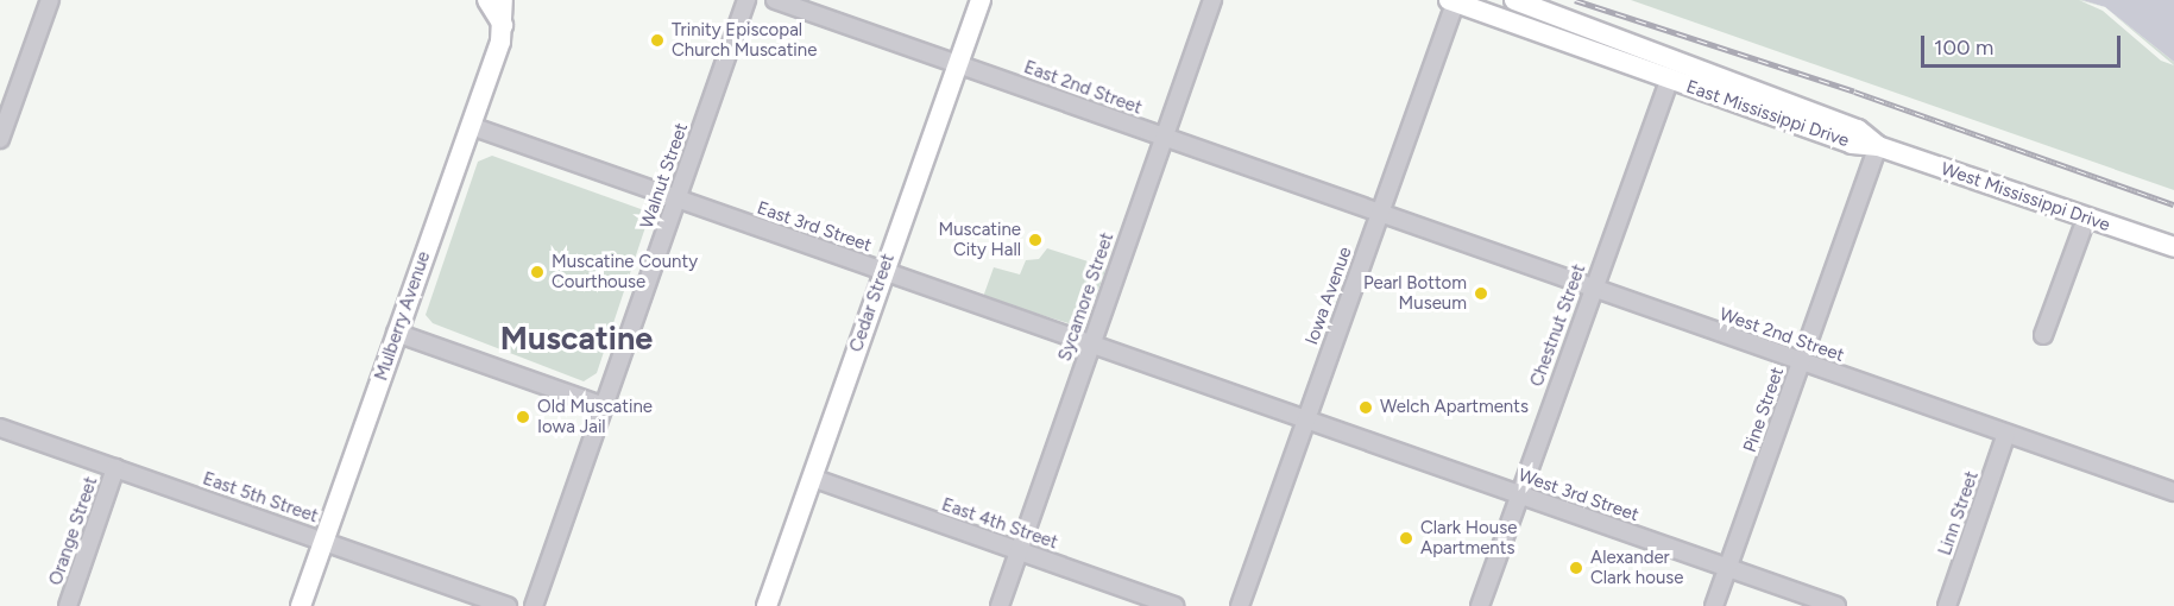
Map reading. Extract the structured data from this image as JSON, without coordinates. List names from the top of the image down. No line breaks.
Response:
{"streets":{"main road":["East Mississippi Drive","West Mississippi Drive","Cedar Street","Mulberry Avenue"],"street":["East 2nd Street","Walnut Street","East 3rd Street","Iowa Avenue","Sycamore Street","Chestnut Street","West 2nd Street","Pine Street","West 3rd Street","East 5th Street","Linn Street","East 4th Street","Orange Street"]},"crossings":[["East 2nd Street","Iowa Avenue"],["East 2nd Street","Sycamore Street"],["East 2nd Street","Cedar Street"],["East 2nd Street","West 2nd Street"],["East Mississippi Drive","West Mississippi Drive"],["East Mississippi Drive","Iowa Avenue"],["East Mississippi Drive","Chestnut Street"],["East Mississippi Drive","Pine Street"],["Walnut Street","East 3rd Street"],["West Mississippi Drive","Pine Street"],["East 3rd Street","Iowa Avenue"],["East 3rd Street","Sycamore Street"],["East 3rd Street","Cedar Street"],["East 3rd Street","Mulberry Avenue"],["East 3rd Street","West 3rd Street"],["Iowa Avenue","West 2nd Street"],["Iowa Avenue","West 3rd Street"],["Sycamore Street","East 4th Street"],["Cedar Street","East 4th Street"],["Mulberry Avenue","East 5th Street"],["Chestnut Street","West 2nd Street"],["Chestnut Street","West 3rd Street"],["West 2nd Street","Pine Street"],["West 2nd Street","Linn Street"],["Pine Street","West 3rd Street"],["East 5th Street","Orange Street"]],"districts":["Muscatine"],"places":["Trinity Episcopal Church Muscatine","Muscatine City Hall","Muscatine County Courthouse","Pearl Bottom Museum","Welch Apartments","Old Muscatine Iowa Jail","Clark House Apartments","Alexander Clark house"],"scale_bar":"100 m"}
